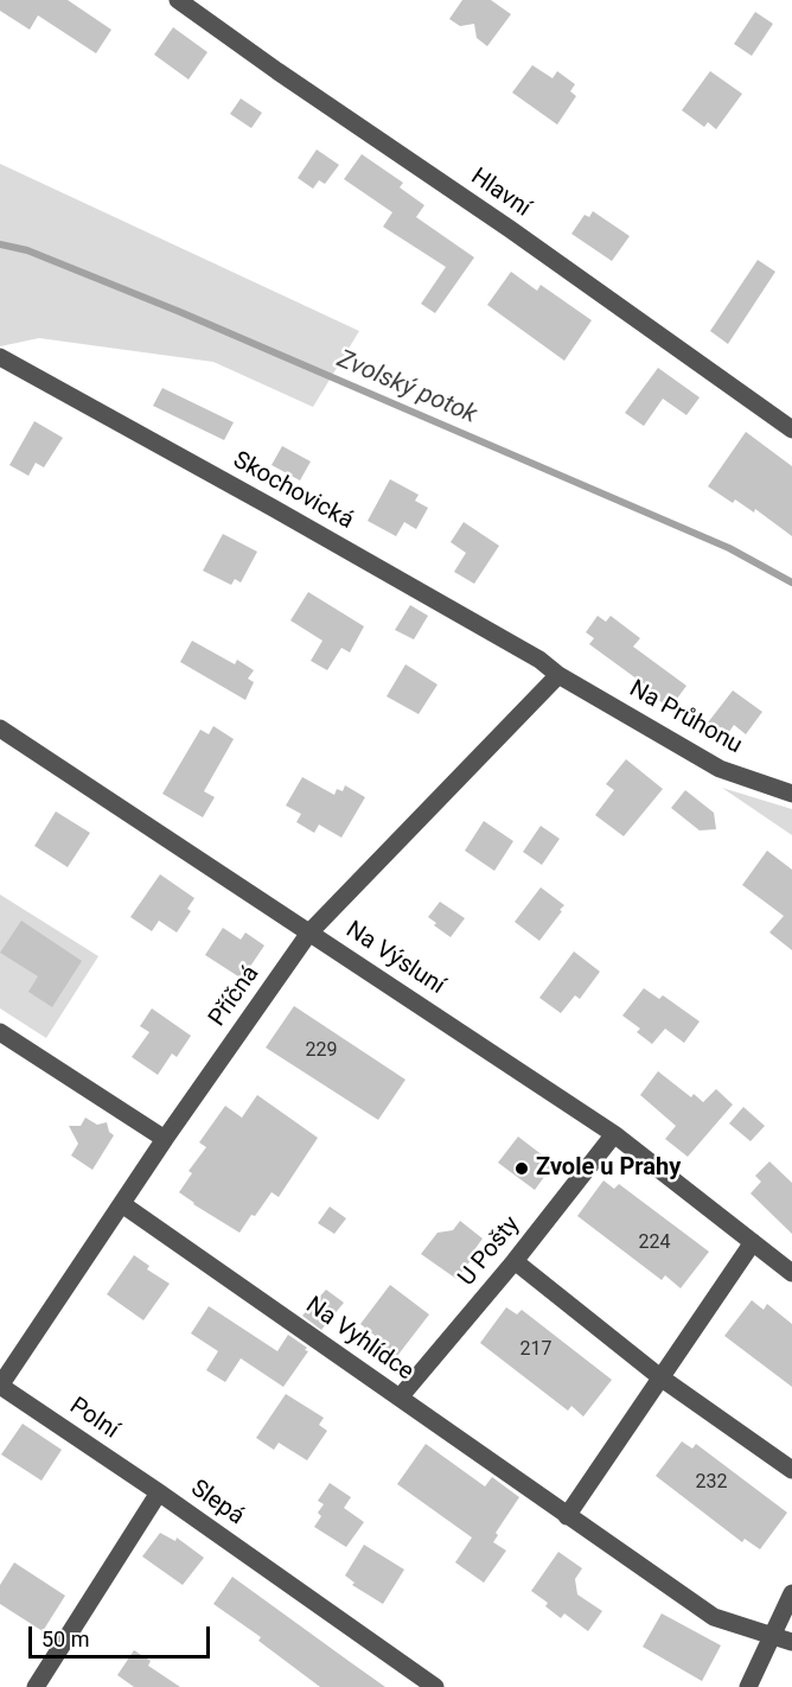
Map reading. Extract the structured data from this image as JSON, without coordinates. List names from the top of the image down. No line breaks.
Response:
{"streets":{"street":["Hlavní","Skochovická","Na Průhonu","Na Výsluní","Příčná","U Pošty","Na Vyhlídce","Polní","Slepá"]},"crossings":[["Skochovická","Na Průhonu"],["Skochovická","Příčná"],["Na Průhonu","Příčná"],["Na Výsluní","Příčná"],["Na Výsluní","U Pošty"],["Příčná","Na Vyhlídce"],["Příčná","Polní"],["U Pošty","Na Vyhlídce"],["Polní","Slepá"]],"water":["Zvolský potok"],"places":["Zvole u Prahy"],"house_numbers":["229","224","217","232"],"scale_bar":"50 m"}
